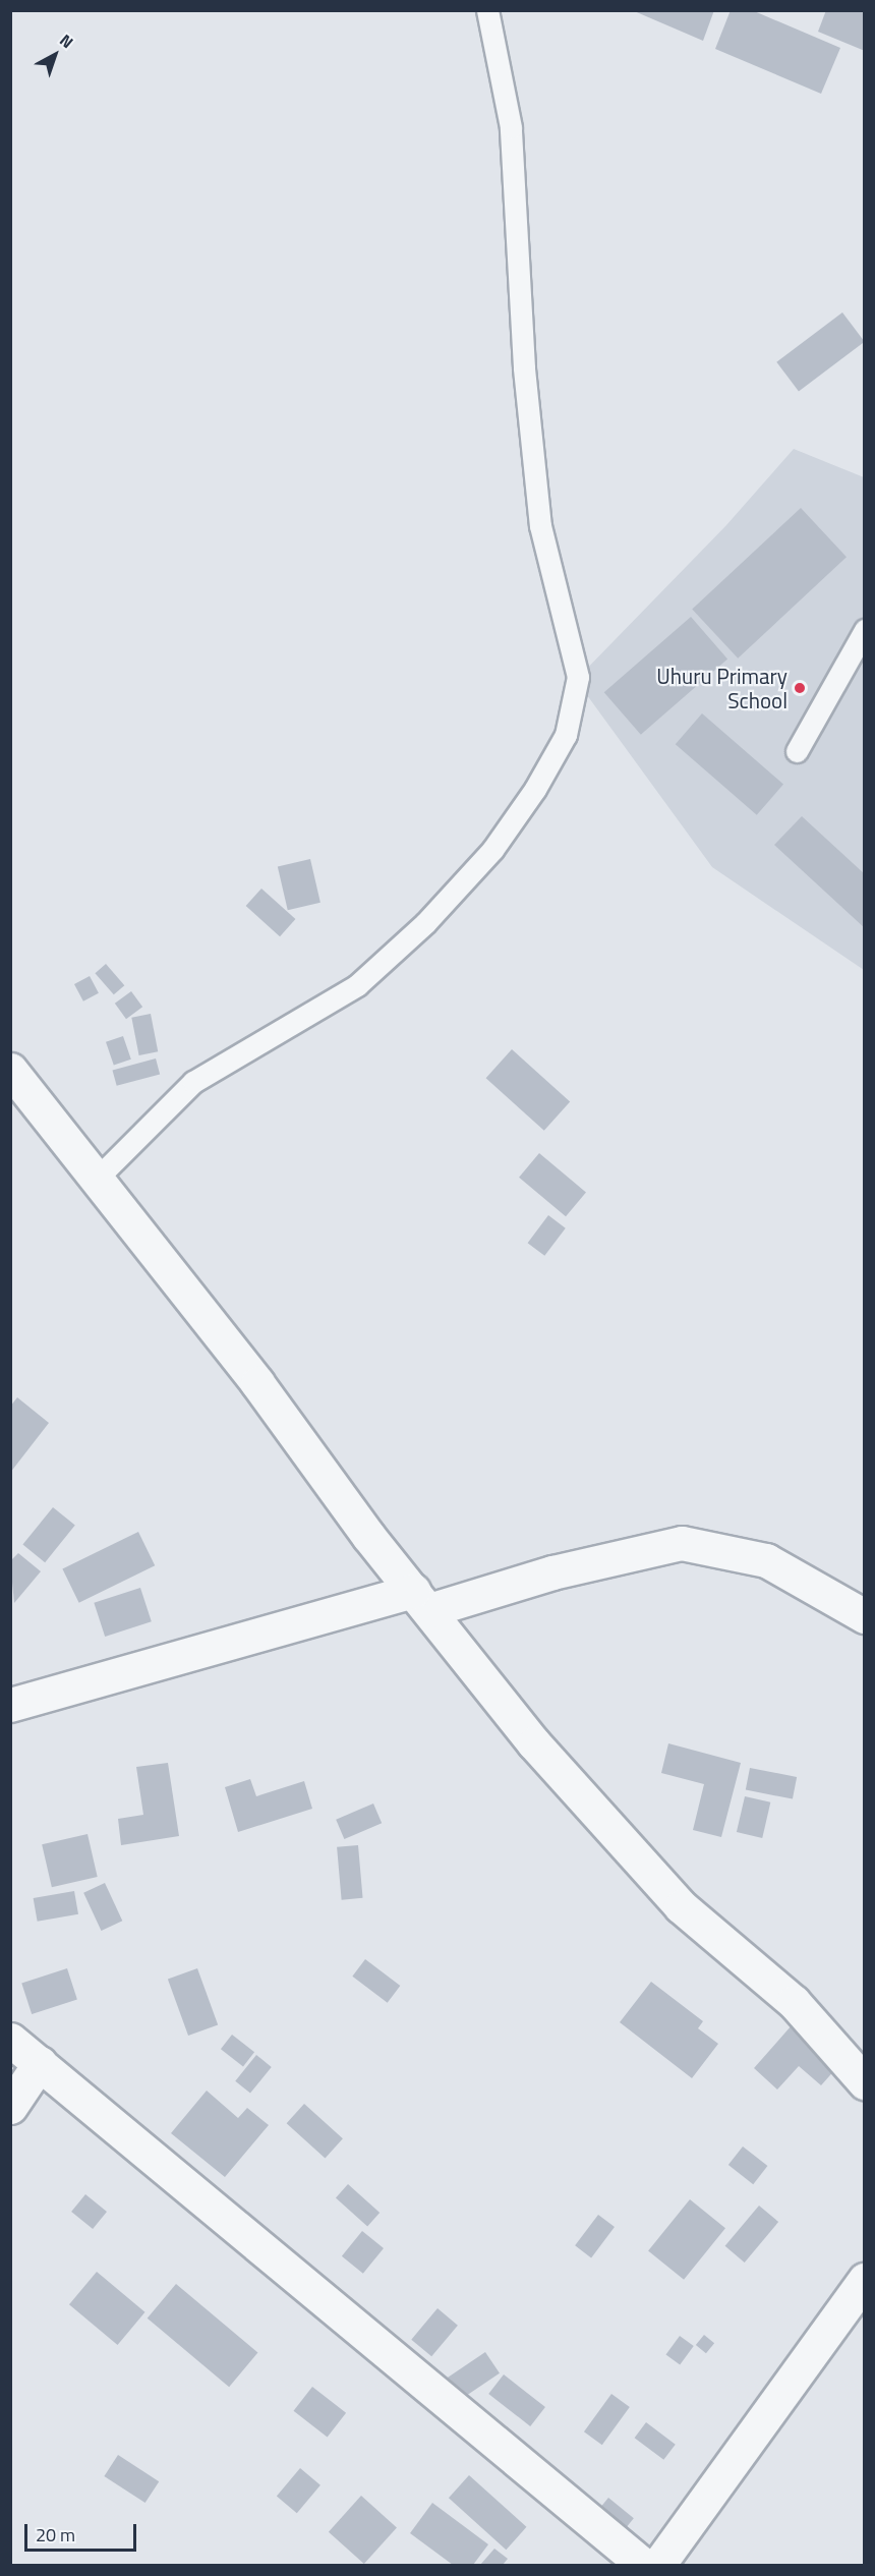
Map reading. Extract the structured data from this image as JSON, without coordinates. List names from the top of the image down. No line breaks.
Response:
{"places":["Uhuru Primary School"],"scale_bar":"20 m","north":"top right"}
